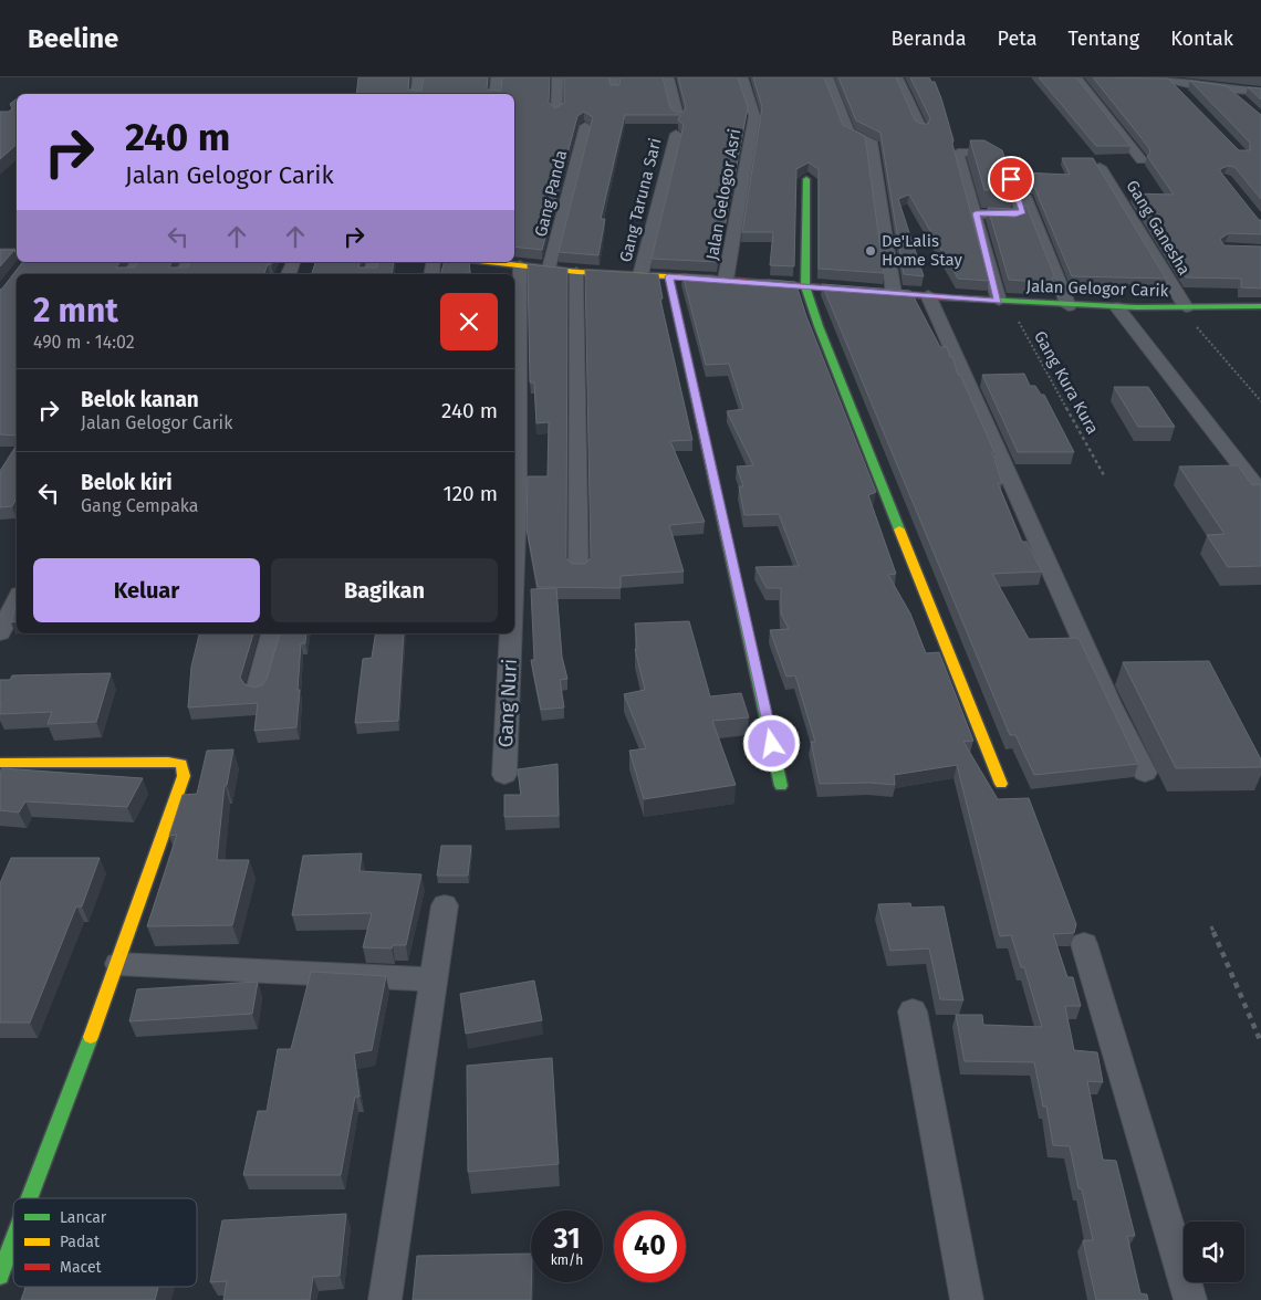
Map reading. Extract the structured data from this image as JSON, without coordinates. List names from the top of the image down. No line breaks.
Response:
{"streets":{"street":["Gang Panda","Jalan Gelogor Asri","Gang Taruna Sari","Gang Ganesha","Jalan Gelogor Carik","Gang Nuri"],"path":["Gang Kura Kura"]},"crossings":[["Gang Panda","Jalan Gelogor Carik"],["Jalan Gelogor Asri","Jalan Gelogor Carik"],["Gang Taruna Sari","Jalan Gelogor Carik"],["Gang Ganesha","Jalan Gelogor Carik"],["Jalan Gelogor Carik","Gang Kura Kura"],["Jalan Gelogor Carik","Gang Nuri"]],"places":["De'Lalis Home Stay"],"legend":["Lancar","Padat","Macet"],"page":{"header":"Beeline","nav":["Beranda","Peta","Tentang","Kontak"],"turn":["240 m","Jalan Gelogor Carik"],"heading":["2 mnt","490 m · 14:02"],"list":[{"name":"Belok kanan","note":"Jalan Gelogor Carik","value":"240 m"},{"name":"Belok kiri","note":"Gang Cempaka","value":"120 m"}],"buttons":["Keluar","Bagikan"],"speed":"31 km/h","limit":"40"}}
